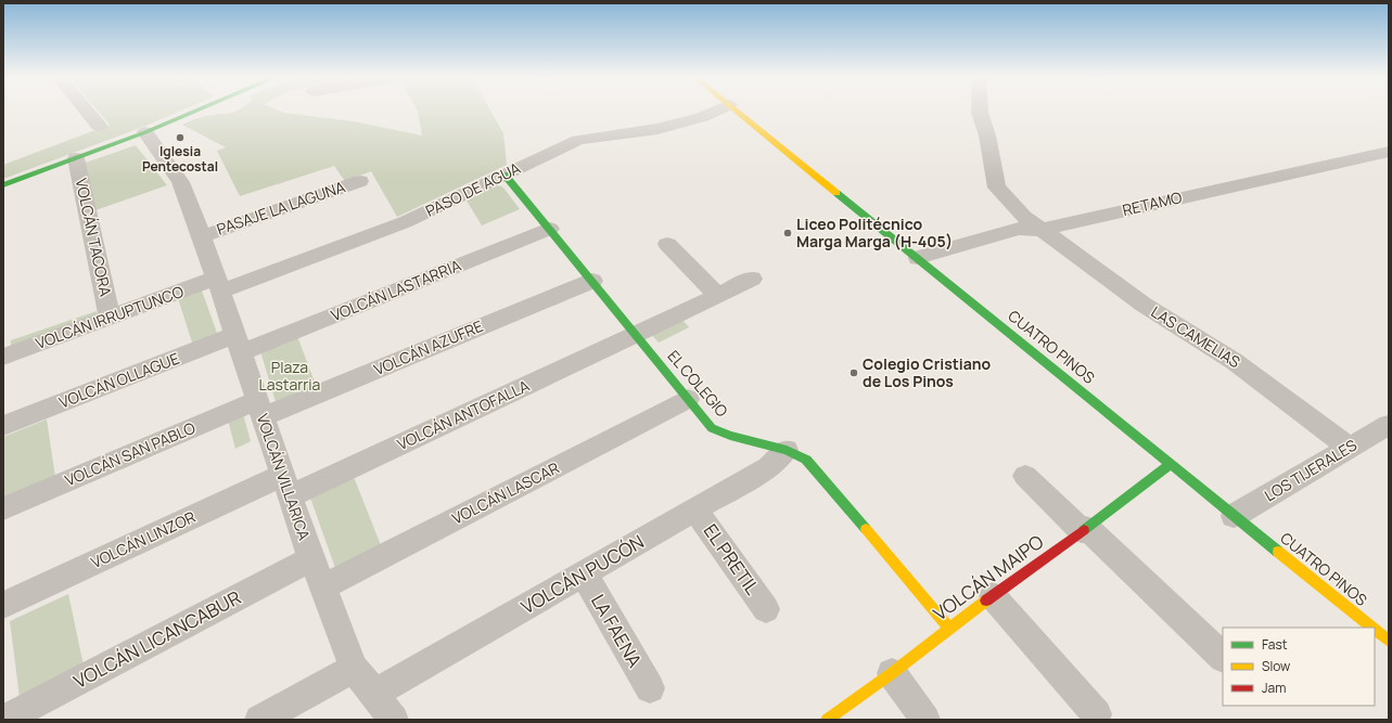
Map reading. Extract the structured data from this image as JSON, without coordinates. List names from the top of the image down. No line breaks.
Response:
{"streets":{"street":["PASO DE AGUA","RETAMO","PASAJE LA LAGUNA","VOLCÁN TACORA","VOLCÁN LASTARRIA","VOLCÁN IRRUPTUNCO","LAS CAMELIAS","CUATRO PINOS","VOLCÁN AZUFRE","VOLCÁN OLLAGUE","EL COLEGIO","VOLCÁN ANTOFALLA","VOLCÁN SAN PABLO","LOS TIJERALES","VOLCÁN VILLARICA","VOLCÁN LASCAR","VOLCÁN LINZOR","EL PRETIL","VOLCÁN PUCÓN","VOLCÁN MAIPO","LA FAENA","VOLCÁN LICANCABUR"]},"crossings":[["PASO DE AGUA","VOLCÁN IRRUPTUNCO"],["PASO DE AGUA","EL COLEGIO"],["PASO DE AGUA","VOLCÁN VILLARICA"],["RETAMO","LAS CAMELIAS"],["RETAMO","CUATRO PINOS"],["PASAJE LA LAGUNA","VOLCÁN VILLARICA"],["VOLCÁN TACORA","VOLCÁN IRRUPTUNCO"],["VOLCÁN LASTARRIA","VOLCÁN OLLAGUE"],["VOLCÁN LASTARRIA","EL COLEGIO"],["VOLCÁN LASTARRIA","VOLCÁN VILLARICA"],["VOLCÁN IRRUPTUNCO","VOLCÁN VILLARICA"],["LAS CAMELIAS","LOS TIJERALES"],["CUATRO PINOS","LOS TIJERALES"],["CUATRO PINOS","VOLCÁN MAIPO"],["VOLCÁN AZUFRE","EL COLEGIO"],["VOLCÁN AZUFRE","VOLCÁN SAN PABLO"],["VOLCÁN AZUFRE","VOLCÁN VILLARICA"],["VOLCÁN OLLAGUE","VOLCÁN VILLARICA"],["EL COLEGIO","VOLCÁN ANTOFALLA"],["EL COLEGIO","VOLCÁN LASCAR"],["EL COLEGIO","VOLCÁN PUCÓN"],["EL COLEGIO","VOLCÁN MAIPO"],["VOLCÁN ANTOFALLA","VOLCÁN VILLARICA"],["VOLCÁN ANTOFALLA","VOLCÁN LINZOR"],["VOLCÁN SAN PABLO","VOLCÁN VILLARICA"],["VOLCÁN VILLARICA","VOLCÁN LASCAR"],["VOLCÁN VILLARICA","VOLCÁN LINZOR"],["VOLCÁN VILLARICA","VOLCÁN PUCÓN"],["VOLCÁN VILLARICA","VOLCÁN LICANCABUR"],["EL PRETIL","VOLCÁN PUCÓN"],["VOLCÁN PUCÓN","LA FAENA"]],"parks":["Plaza Lastarria"],"places":["Iglesia Pentecostal","Liceo Politécnico Marga Marga (H-405)","Colegio Cristiano de Los Pinos"],"legend":["Fast","Slow","Jam"]}
